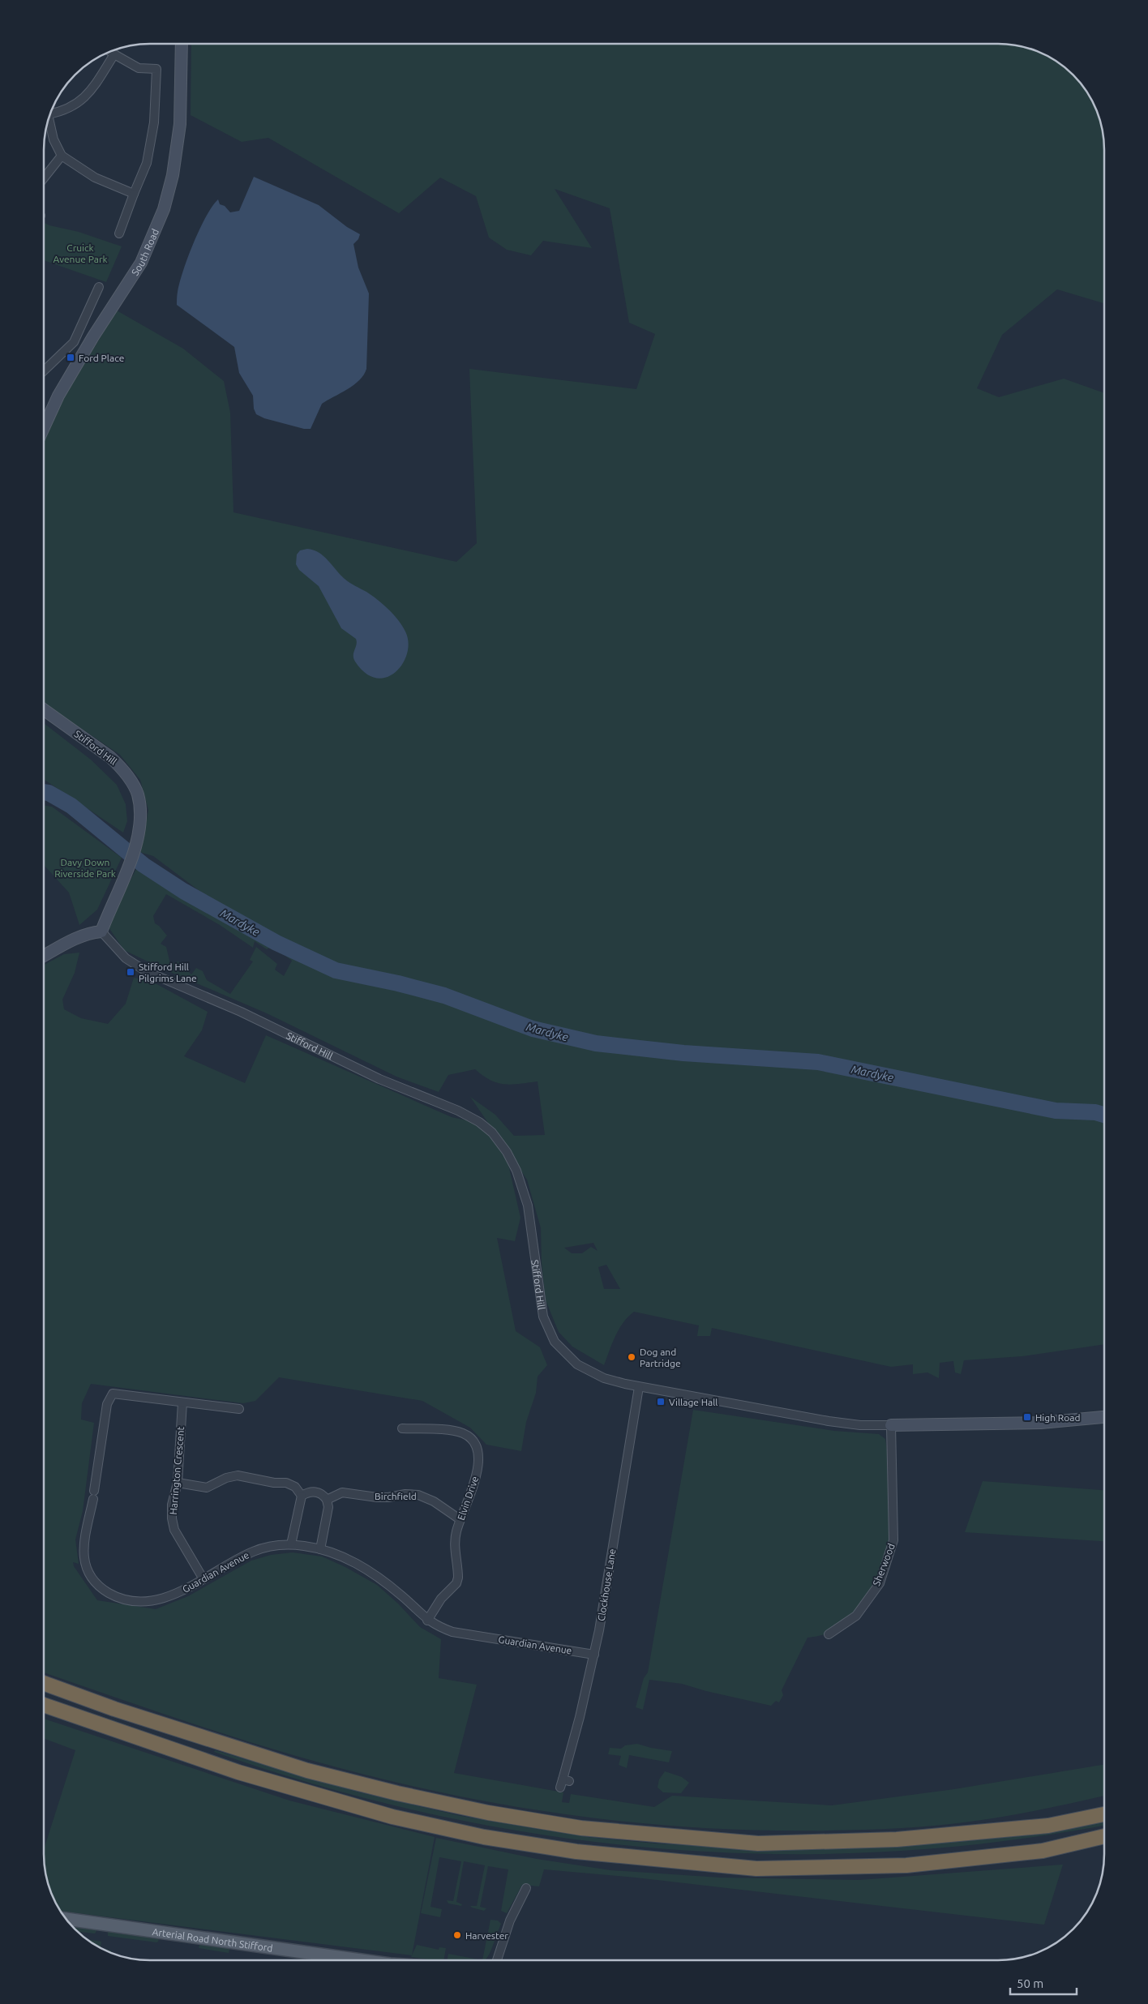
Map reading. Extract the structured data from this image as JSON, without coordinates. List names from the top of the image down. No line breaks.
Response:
{"streets":{"main road":["South Road","Stifford Hill","Arterial Road North Stifford"],"street":["Harrington Crescent","Birchfield","Elvin Drive","Sherwood","Guardian Avenue","Clockhouse Lane"]},"crossings":[["Stifford Hill","Clockhouse Lane"],["Harrington Crescent","Guardian Avenue"],["Birchfield","Elvin Drive"],["Elvin Drive","Guardian Avenue"],["Guardian Avenue","Clockhouse Lane"]],"water":["Mardyke"],"parks":["Cruick Avenue Park","Davy Down Riverside Park"],"places":{"transit":["Ford Place","Stifford Hill Pilgrims Lane","Village Hall","High Road"],"other":["Dog and Partridge","Harvester"]},"scale_bar":"50 m"}
